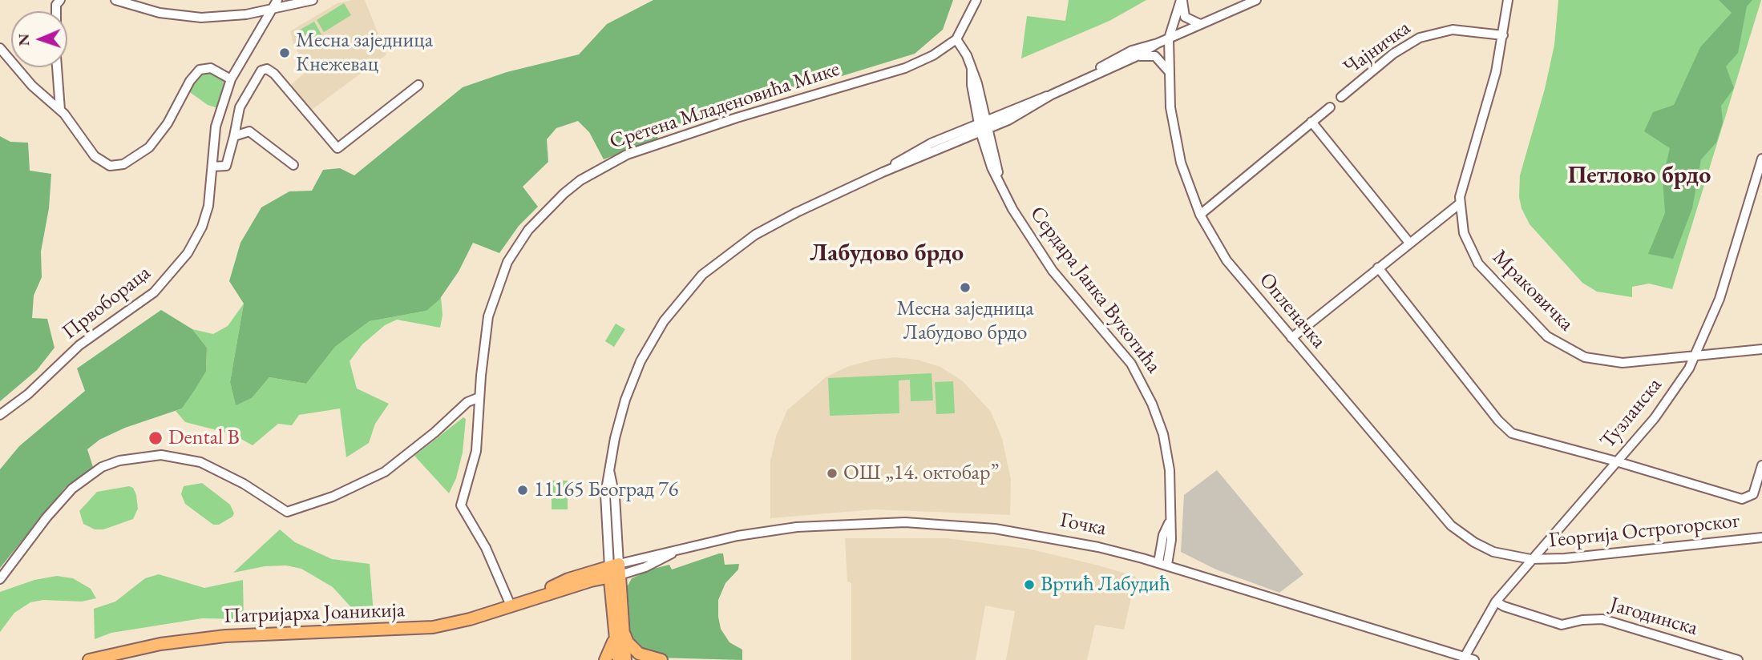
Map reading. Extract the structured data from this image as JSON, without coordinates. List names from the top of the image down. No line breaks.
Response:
{"streets":{"main road":["Патријарха Јоаникија"],"street":["Чајничка","Сретена Младеновића Мике","Сердара Јанка Вукотића","Мраковичка","Првобораца","Опленачка","Тузланска","Гочка","Георгија Острогорског","Јагодинска"]},"crossings":[["Чајничка","Мраковичка"],["Сретена Младеновића Мике","Сердара Јанка Вукотића"],["Сретена Младеновића Мике","Патријарха Јоаникија"],["Сердара Јанка Вукотића","Гочка"],["Мраковичка","Тузланска"],["Опленачка","Тузланска"],["Опленачка","Георгија Острогорског"],["Тузланска","Гочка"],["Тузланска","Георгија Острогорског"],["Тузланска","Јагодинска"],["Гочка","Патријарха Јоаникија"]],"districts":["Петлово брдо","Лабудово брдо"],"places":["Месна заједница Кнежевац","Месна заједница Лабудово брдо","Dental B","ОШ „14. октобар”","11165 Београд 76","Вртић Лабудић"],"north":"left"}
